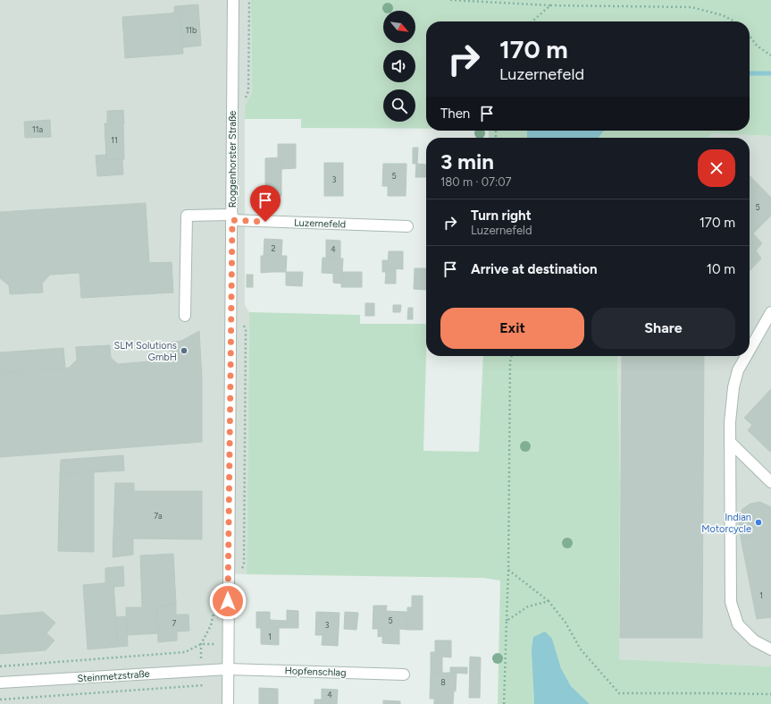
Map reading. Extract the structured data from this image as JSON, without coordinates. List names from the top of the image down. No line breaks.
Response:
{"streets":{"street":["Roggenhorster Straße","Luzernefeld","Hopfenschlag","Steinmetzstraße"]},"crossings":[["Roggenhorster Straße","Luzernefeld"],["Roggenhorster Straße","Hopfenschlag"],["Roggenhorster Straße","Steinmetzstraße"],["Hopfenschlag","Steinmetzstraße"]],"places":["SLM Solutions GmbH","Indian Motorcycle"],"house_numbers":["11b","11a","11","5","3","5","2","4","7a","1","5","7","3","1","8","4"],"north":"bottom right","page":{"turn":["170 m","Luzernefeld"],"then":"Then","heading":["3 min","180 m · 07:07"],"list":[{"name":"Turn right","note":"Luzernefeld","value":"170 m"},{"name":"Arrive at destination","value":"10 m"}],"buttons":["Exit","Share"]}}
